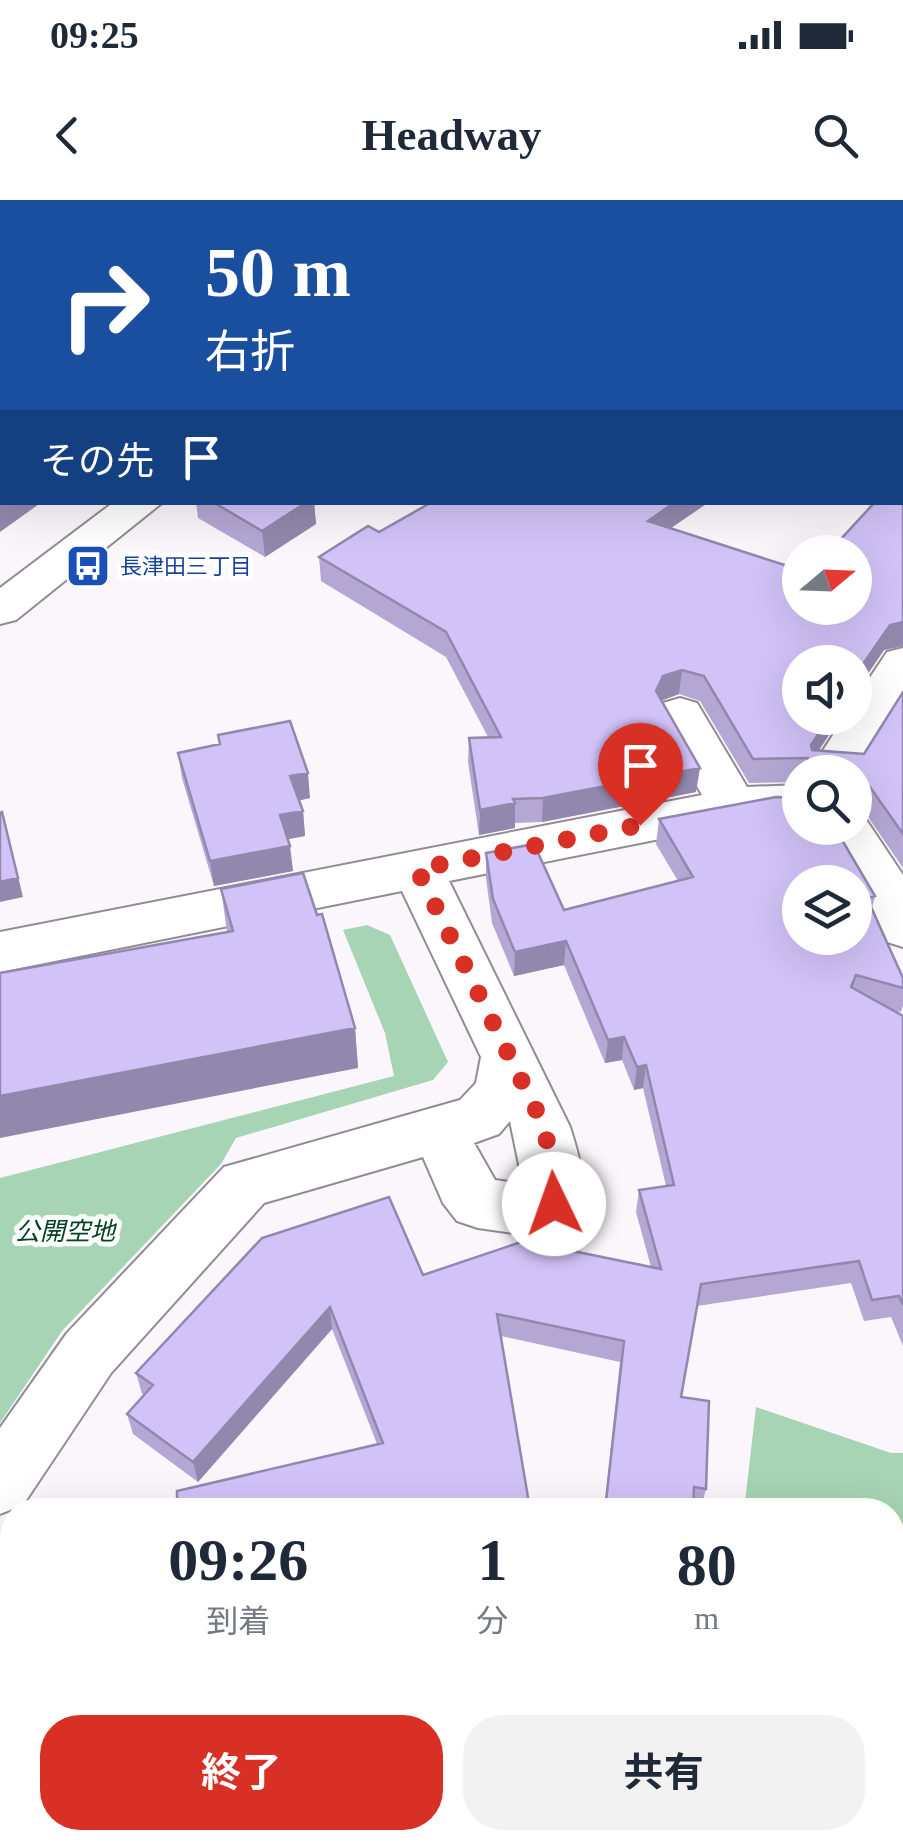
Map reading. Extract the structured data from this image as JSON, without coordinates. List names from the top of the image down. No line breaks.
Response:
{"parks":["公開空地"],"places":{"bus stop":["長津田三丁目"]},"north":"right","page":{"status":"09:25","header":"Headway","turn":["50 m","右折"],"then":"その先","eta":["09:26","到着","1","分","80","m"],"buttons":["終了","共有"]}}
